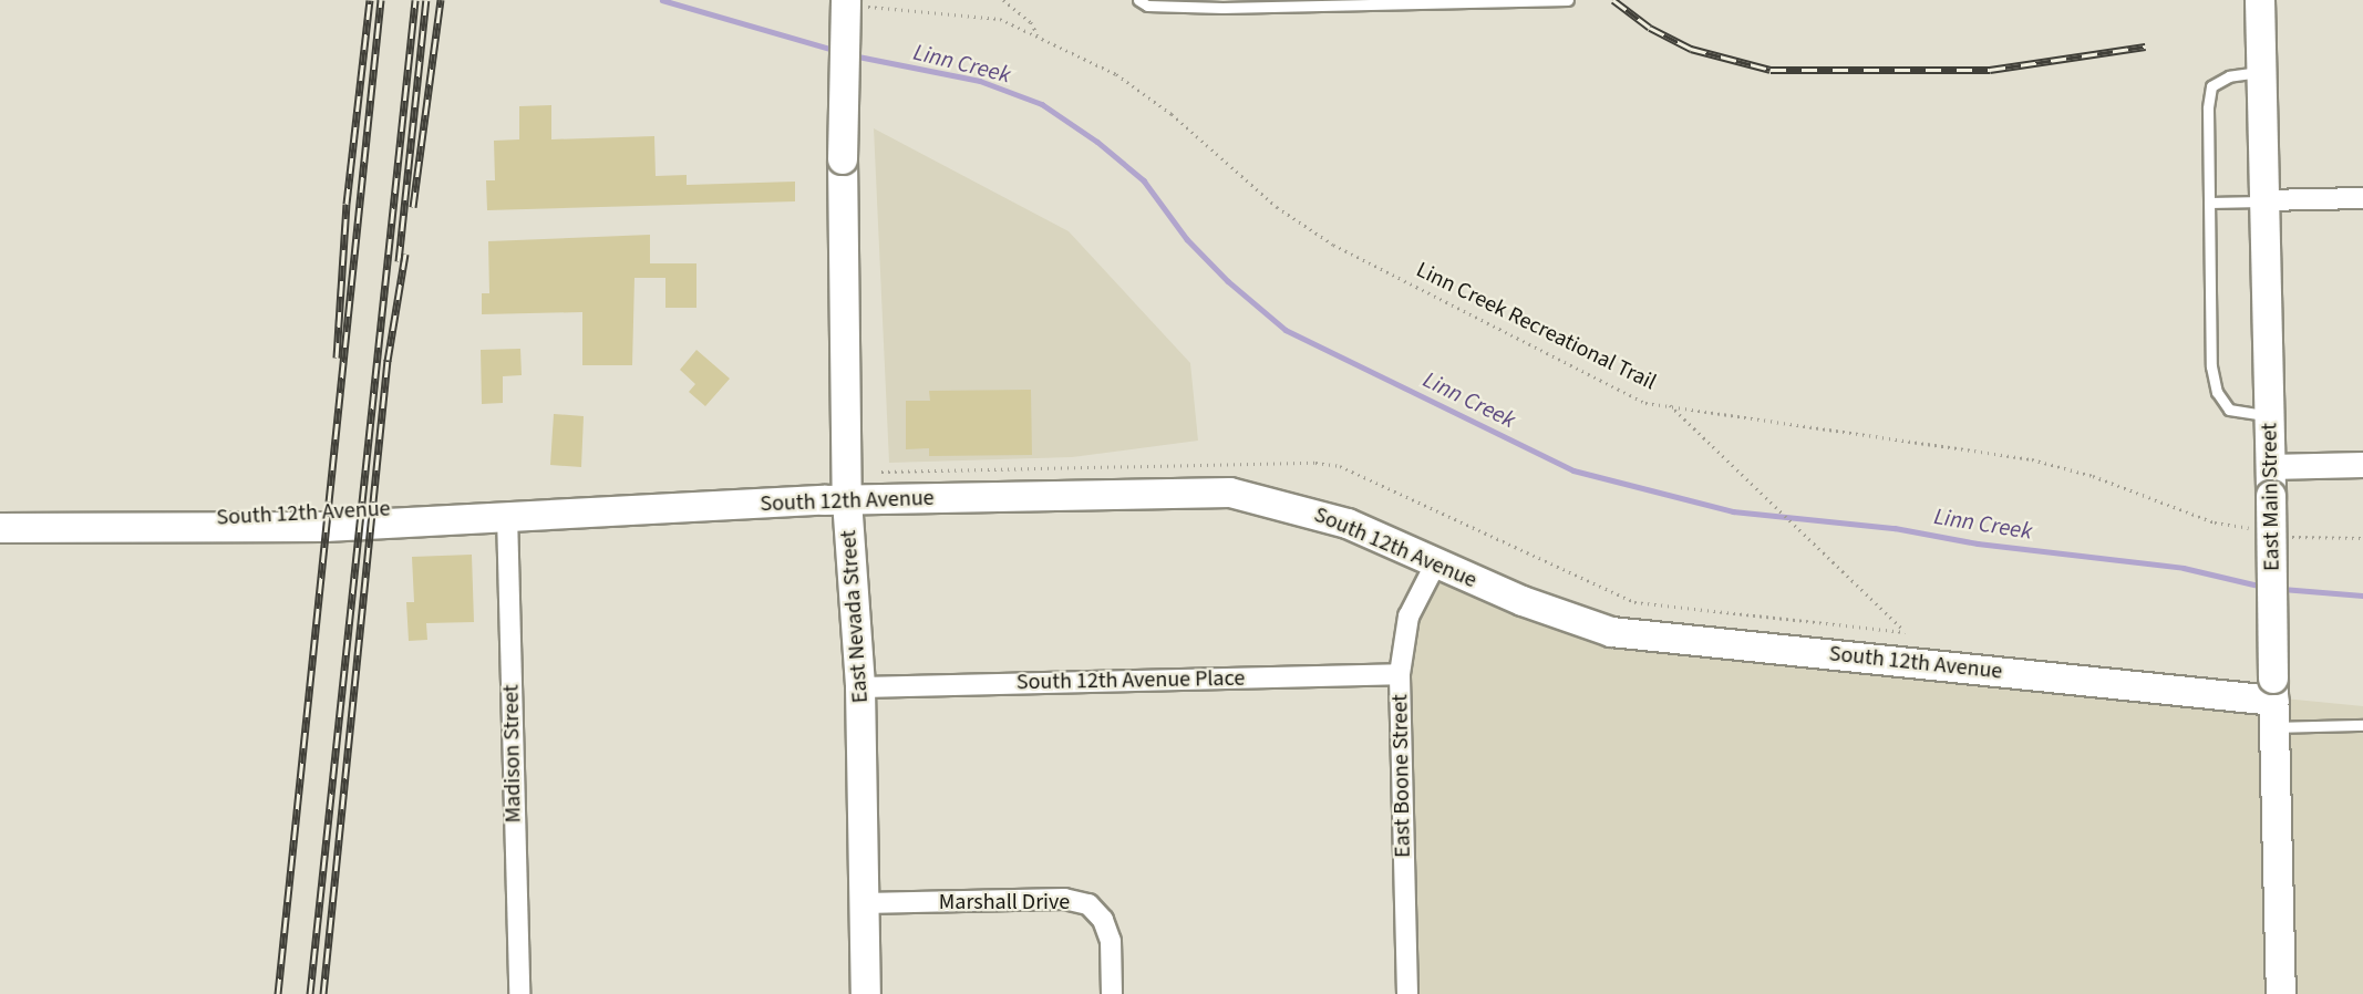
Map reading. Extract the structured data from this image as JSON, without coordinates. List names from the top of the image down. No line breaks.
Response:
{"streets":{"main road":["East Main Street","South 12th Avenue","East Nevada Street"],"street":["South 12th Avenue Place","Madison Street","East Boone Street","Marshall Drive"],"path":["Linn Creek Recreational Trail"]},"crossings":[["Linn Creek Recreational Trail","East Nevada Street"],["East Main Street","South 12th Avenue"],["South 12th Avenue","East Nevada Street"],["South 12th Avenue","Madison Street"],["South 12th Avenue","East Boone Street"],["East Nevada Street","South 12th Avenue Place"],["East Nevada Street","Marshall Drive"],["South 12th Avenue Place","East Boone Street"]],"water":["Linn Creek"]}
